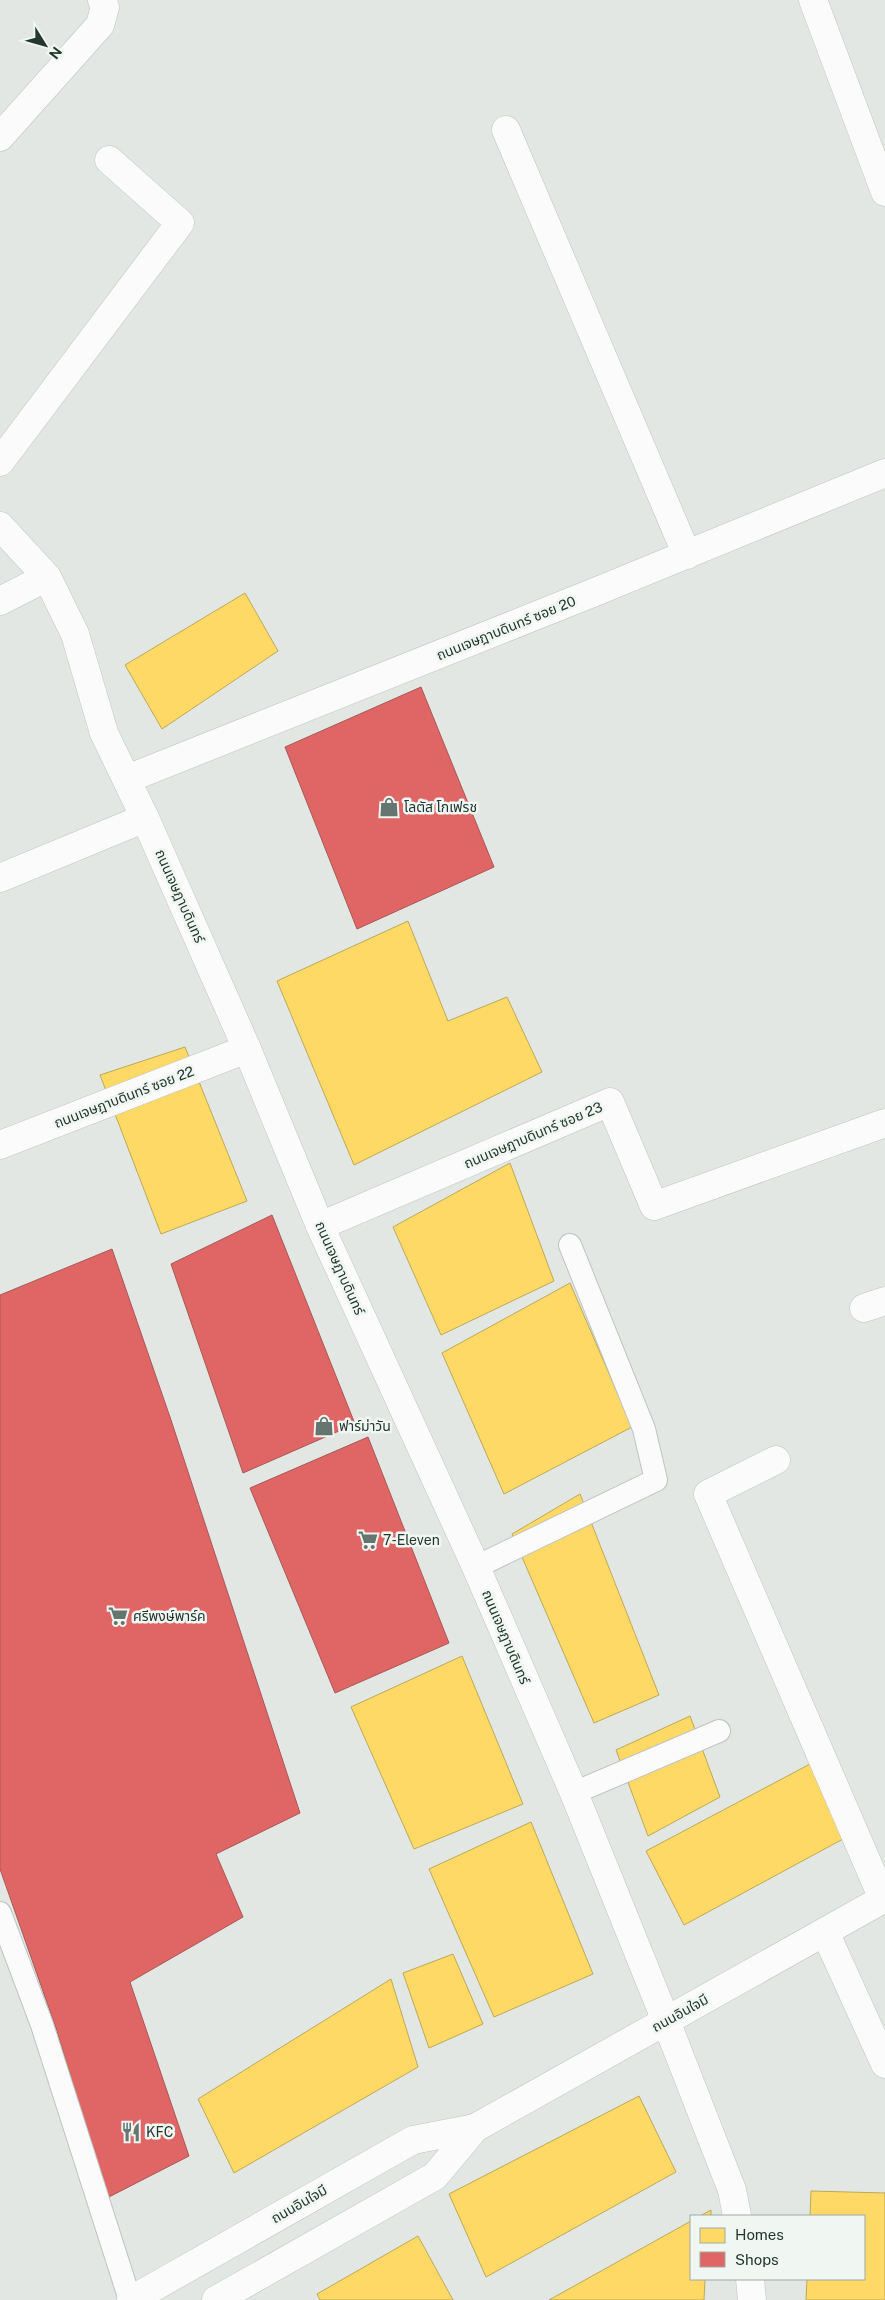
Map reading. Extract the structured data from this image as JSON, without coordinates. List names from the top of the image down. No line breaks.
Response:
{"streets":{"street":["ถนนเจษฎาบดินทร์ ซอย 20","ถนนเจษฎาบดินทร์","ถนนเจษฎาบดินทร์ ซอย 22","ถนนเจษฎาบดินทร์ ซอย 23","ถนนอินใจมี"]},"crossings":[["ถนนเจษฎาบดินทร์ ซอย 20","ถนนเจษฎาบดินทร์"],["ถนนเจษฎาบดินทร์","ถนนเจษฎาบดินทร์ ซอย 22"],["ถนนเจษฎาบดินทร์","ถนนเจษฎาบดินทร์ ซอย 23"],["ถนนเจษฎาบดินทร์","ถนนอินใจมี"]],"places":{"shop":["โลตัส โกเฟรช","ฟาร์ม่าวัน"],"supermarket":["7-Eleven","ศรีพงษ์พาร์ค"],"restaurant":["KFC"]},"legend":["Homes","Shops"],"north":"bottom right"}
